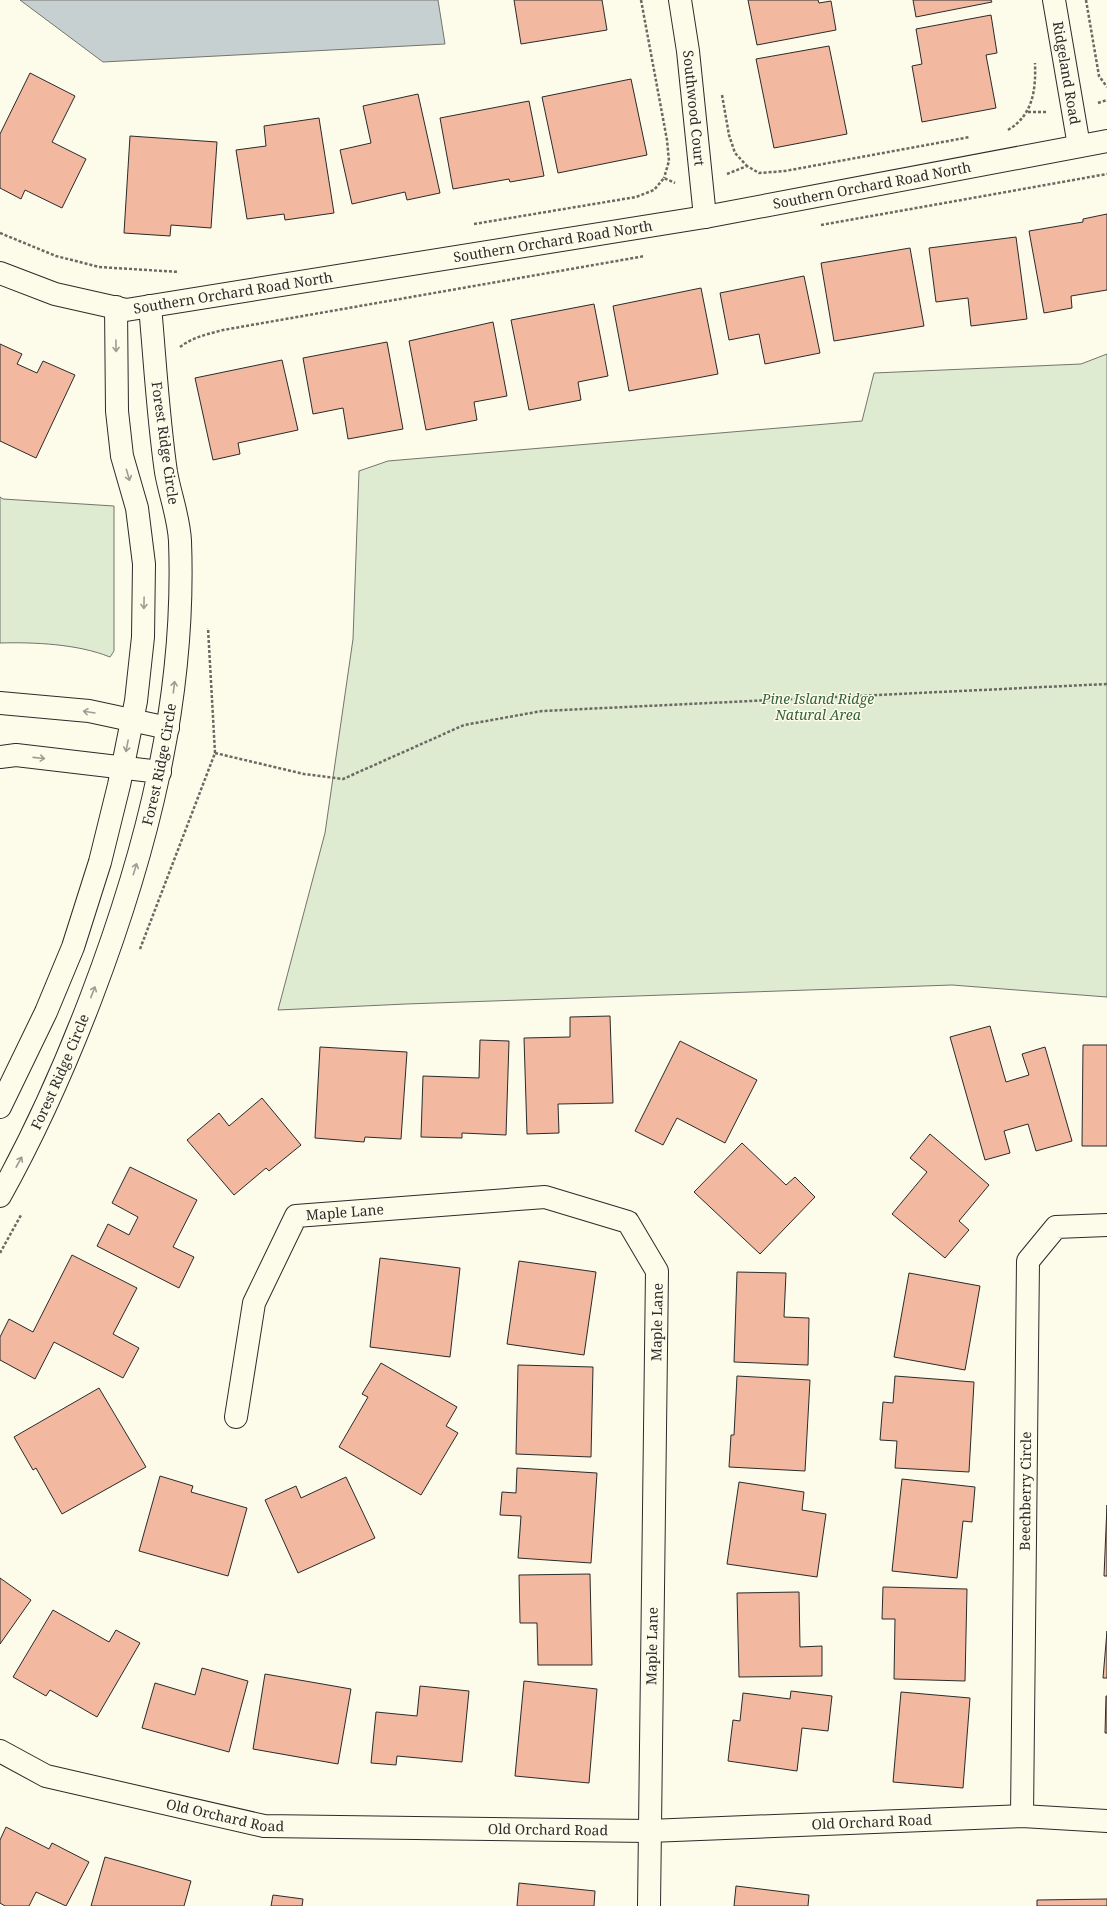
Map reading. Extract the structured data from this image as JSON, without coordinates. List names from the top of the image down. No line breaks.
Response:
{"streets":{"street":["Ridgeland Road","Southwood Court","Southern Orchard Road North","Forest Ridge Circle","Maple Lane","Beechberry Circle","Old Orchard Road"]},"crossings":[["Ridgeland Road","Southern Orchard Road North"],["Southwood Court","Southern Orchard Road North"],["Southern Orchard Road North","Forest Ridge Circle"],["Maple Lane","Old Orchard Road"],["Beechberry Circle","Old Orchard Road"]],"parks":["Pine Island Ridge Natural Area"]}
